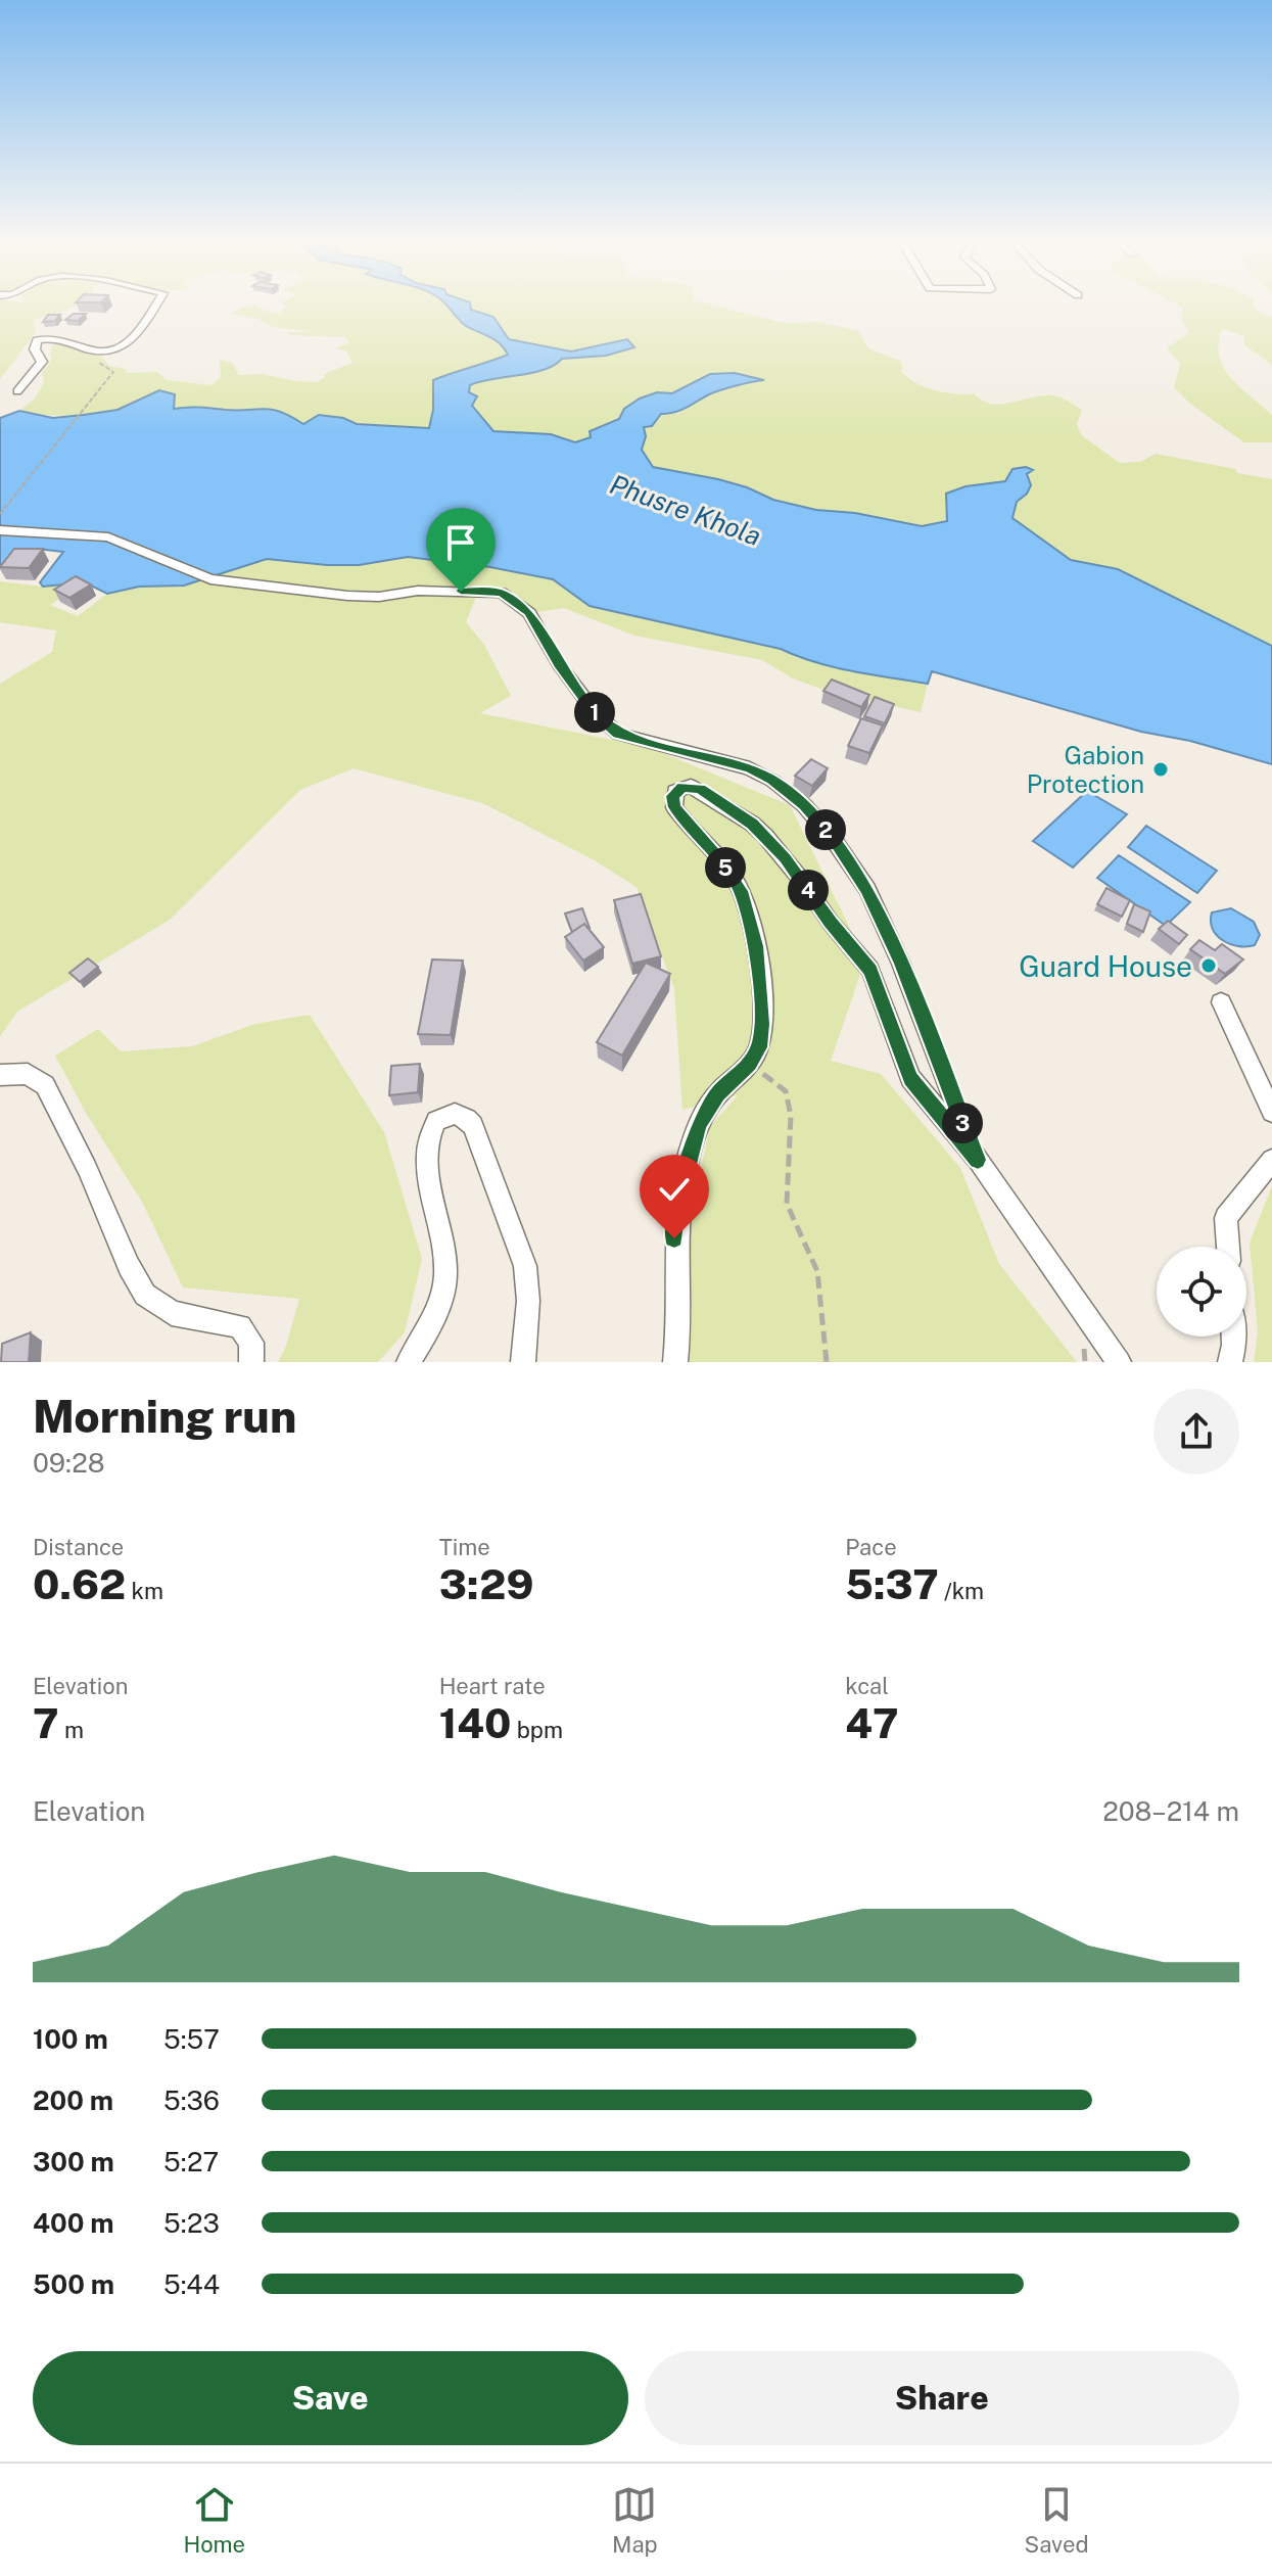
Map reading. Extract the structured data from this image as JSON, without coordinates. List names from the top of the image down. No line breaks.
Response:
{"water":["Phusre Khola"],"places":["Gabion Protection","Guard House"],"page":{"pins":["1","2","5","4","3"],"heading":["Morning run","09:28"],"stats":[["Distance","0.62 km"],["Time","3:29"],["Pace","5:37 /km"],["Elevation","7 m"],["Heart rate","140 bpm"],["kcal","47"]],"chart":["Elevation","208–214 m"],"list":[{"name":"100 m","note":"5:57"},{"name":"200 m","note":"5:36"},{"name":"300 m","note":"5:27"},{"name":"400 m","note":"5:23"},{"name":"500 m","note":"5:44"}],"buttons":["Save","Share"],"tabs":["Home","Map","Saved"]}}
